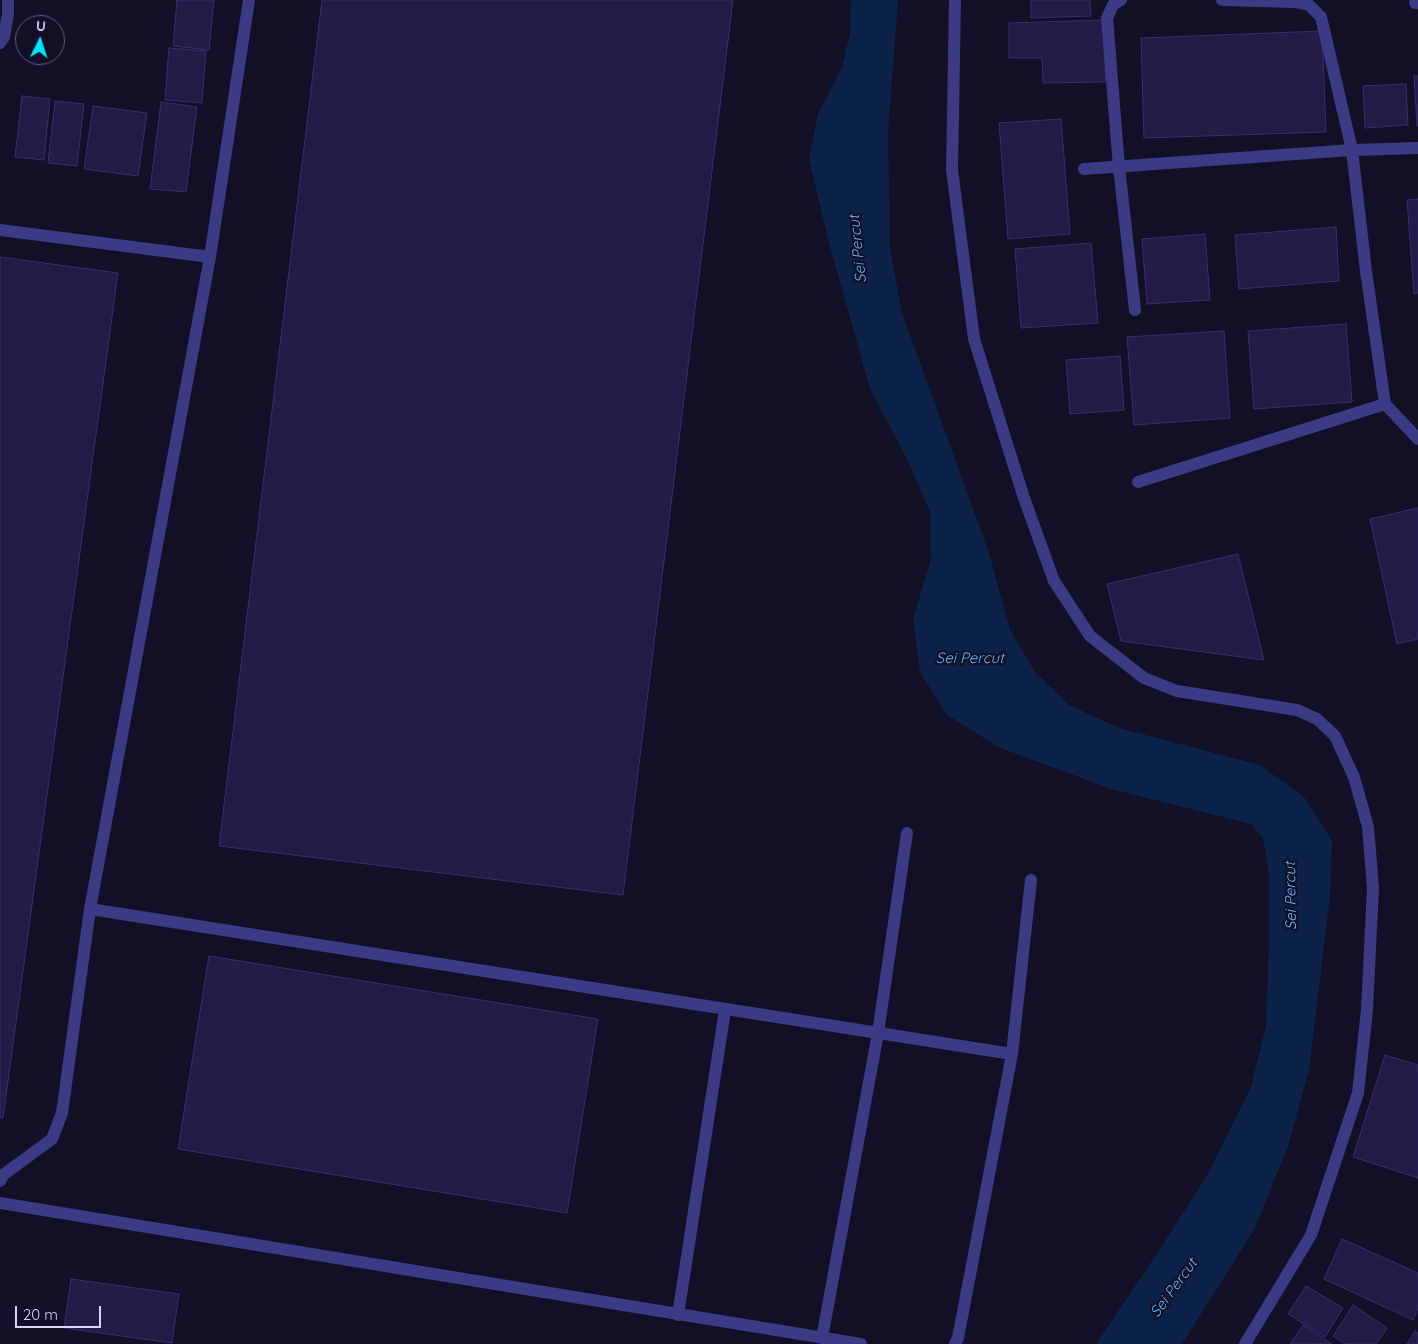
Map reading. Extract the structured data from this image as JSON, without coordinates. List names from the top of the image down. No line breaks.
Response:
{"water":["Sei Percut"],"scale_bar":"20 m","north":"top"}
